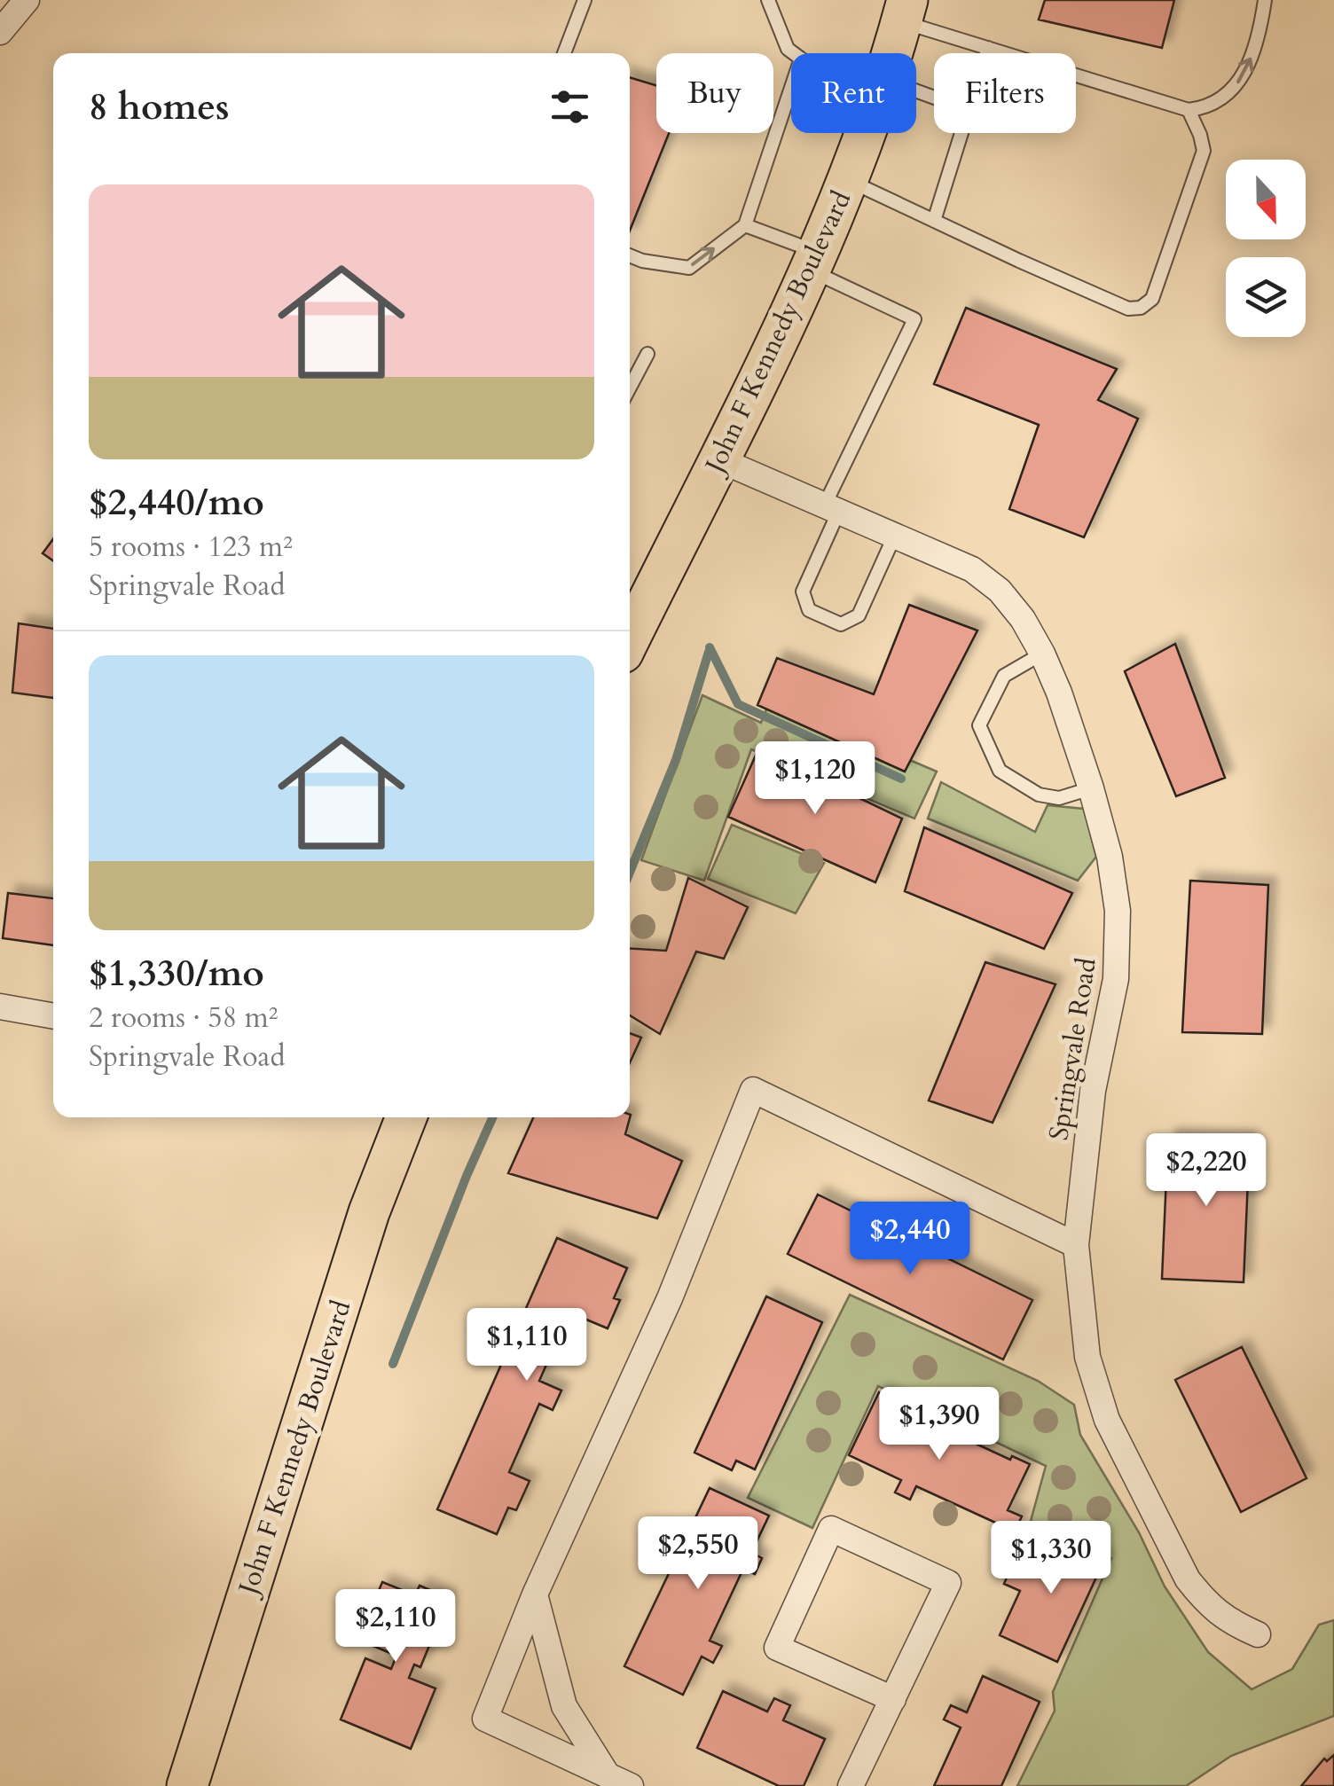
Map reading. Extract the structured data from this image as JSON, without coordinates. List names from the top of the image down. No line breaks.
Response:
{"streets":{"main road":["John F Kennedy Boulevard"],"street":["Springvale Road"]},"crossings":[["John F Kennedy Boulevard","Springvale Road"]],"north":"bottom","page":{"chip":["Buy","Rent","Filters"],"heading":"8 homes","list":[{"name":"$2,440/mo","note":"5 rooms · 123 m² · Springvale Road"},{"name":"$1,330/mo","note":"2 rooms · 58 m² · Springvale Road"}],"price":["$1,120","$2,220","$2,440","$1,110","$1,390","$2,550","$1,330","$2,110"]}}
